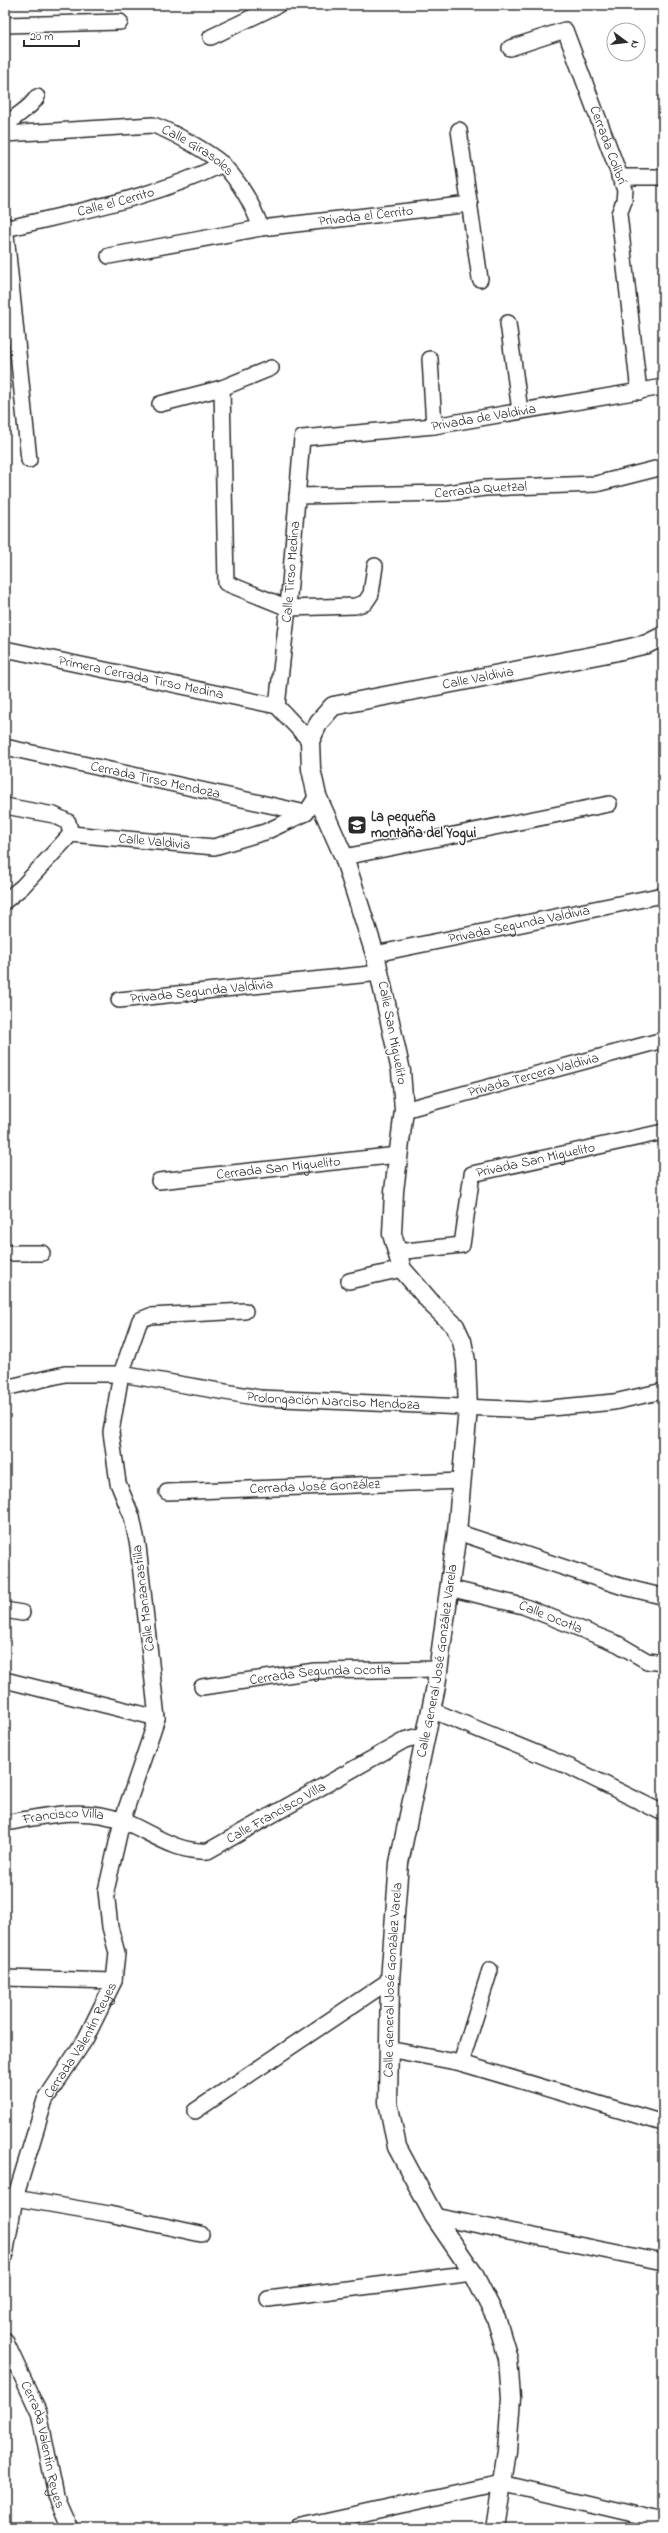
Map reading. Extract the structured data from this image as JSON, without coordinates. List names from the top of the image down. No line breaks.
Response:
{"streets":{"street":["Cerrada Colibrí","Calle Girasoles","Calle el Cerrito","Privada el Cerrito","Privada de Valdivia","Cerrada Quetzal","Calle Tirso Medina","Primera Cerrada Tirso Medina","Calle Valdivia","Cerrada Tirso Mendoza","Privada Segunda Valdivia","Calle San Miguelito","Privada Tercera Valdivia","Privada San Miguelito","Cerrada San Miguelito","Prolongación Narciso Mendoza","Cerrada José González","Calle Manzanastilla","Calle Ocotla","Calle General José González Varela","Cerrada Segunda Ocotla","Calle Francisco Villa","Francisco Villa","Cerrada Valentín Reyes"]},"crossings":[["Cerrada Colibrí","Privada de Valdivia"],["Calle Girasoles","Calle el Cerrito"],["Calle Girasoles","Privada el Cerrito"],["Privada de Valdivia","Calle Tirso Medina"],["Cerrada Quetzal","Calle Tirso Medina"],["Calle Tirso Medina","Primera Cerrada Tirso Medina"],["Calle Valdivia","Cerrada Tirso Mendoza"],["Calle Valdivia","Calle San Miguelito"],["Privada Segunda Valdivia","Calle San Miguelito"],["Calle San Miguelito","Privada Tercera Valdivia"],["Calle San Miguelito","Privada San Miguelito"],["Calle San Miguelito","Cerrada San Miguelito"],["Calle San Miguelito","Prolongación Narciso Mendoza"],["Calle San Miguelito","Calle General José González Varela"],["Prolongación Narciso Mendoza","Calle Manzanastilla"],["Prolongación Narciso Mendoza","Calle General José González Varela"],["Cerrada José González","Calle General José González Varela"],["Calle Manzanastilla","Calle Francisco Villa"],["Calle Manzanastilla","Francisco Villa"],["Calle Manzanastilla","Cerrada Valentín Reyes"],["Calle Ocotla","Calle General José González Varela"],["Calle General José González Varela","Cerrada Segunda Ocotla"],["Calle General José González Varela","Calle Francisco Villa"],["Calle Francisco Villa","Francisco Villa"],["Calle Francisco Villa","Cerrada Valentín Reyes"],["Francisco Villa","Cerrada Valentín Reyes"]],"places":{"school or university":["La pequeña montaña del Yogui"]},"scale_bar":"20 m","north":"right"}
